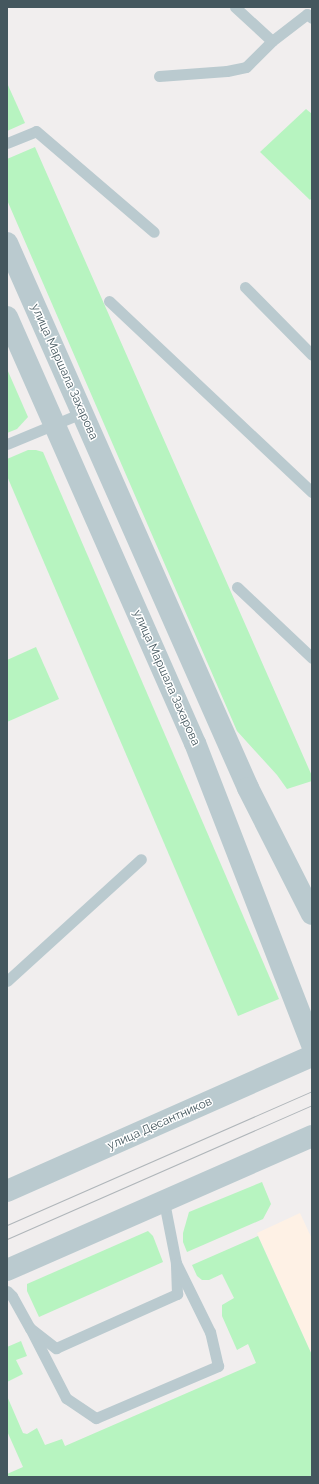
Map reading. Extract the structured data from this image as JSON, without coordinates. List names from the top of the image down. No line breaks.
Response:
{"streets":{"street":["улица Маршала Захарова","улица Десантников"]}}
